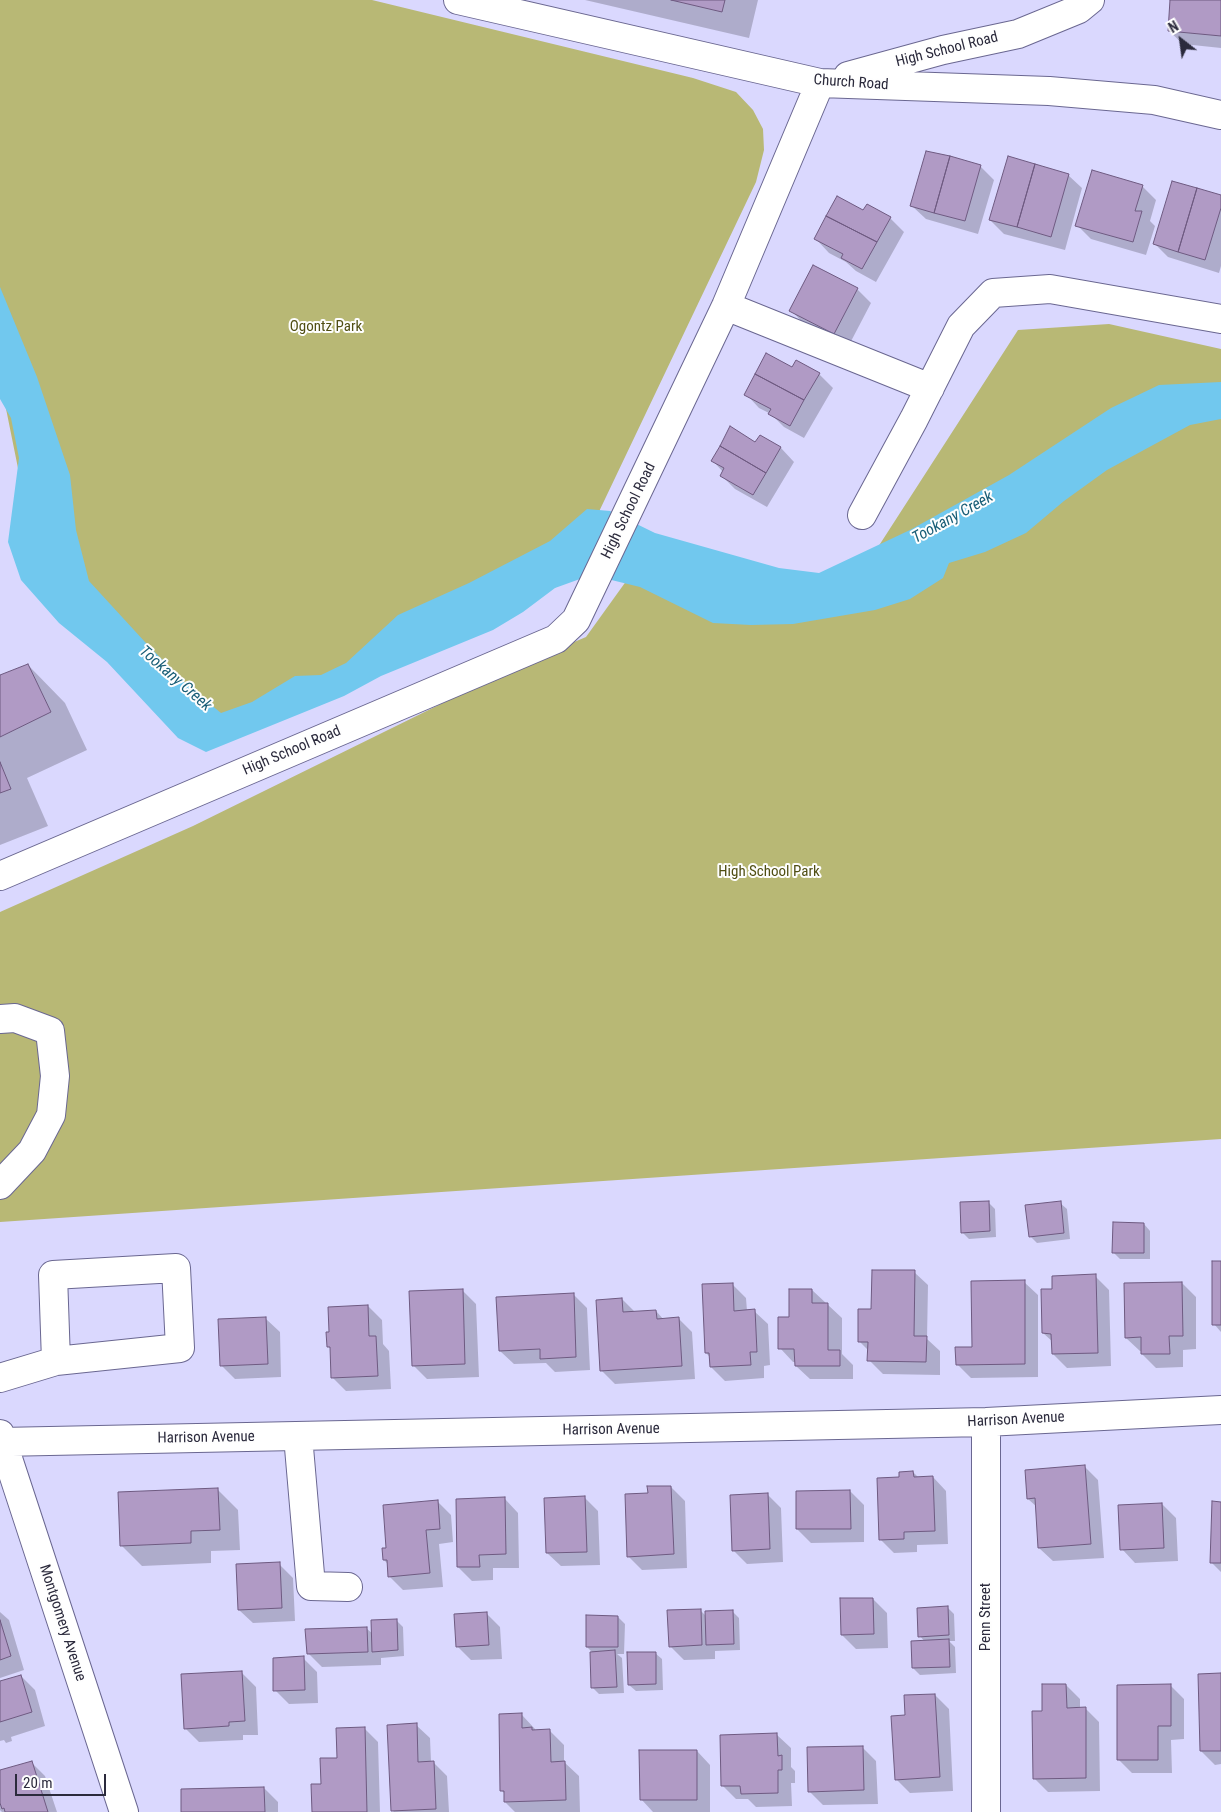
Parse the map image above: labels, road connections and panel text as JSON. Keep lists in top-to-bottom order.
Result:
{
  "streets": {
    "street": [
      "High School Road",
      "Church Road",
      "Harrison Avenue",
      "Penn Street",
      "Montgomery Avenue"
    ]
  },
  "crossings": [
    ["High School Road", "Church Road"],
    ["Harrison Avenue", "Penn Street"],
    ["Harrison Avenue", "Montgomery Avenue"]
  ],
  "water": ["Tookany Creek"],
  "parks": ["Ogontz Park", "High School Park"],
  "scale_bar": "20 m",
  "north": "top left"
}
